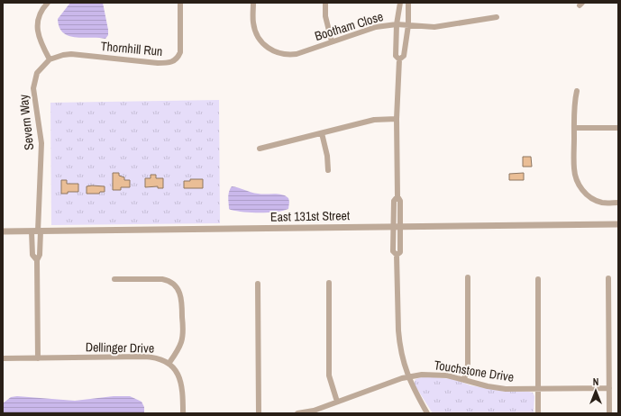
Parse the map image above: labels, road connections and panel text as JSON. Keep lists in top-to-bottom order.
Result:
{
  "streets": {
    "street": [
      "Bootham Close",
      "Thornhill Run",
      "Severn Way",
      "East 131st Street",
      "Dellinger Drive",
      "Touchstone Drive"
    ]
  },
  "crossings": [
    ["Thornhill Run", "Severn Way"],
    ["Severn Way", "East 131st Street"]
  ],
  "north": "top"
}
